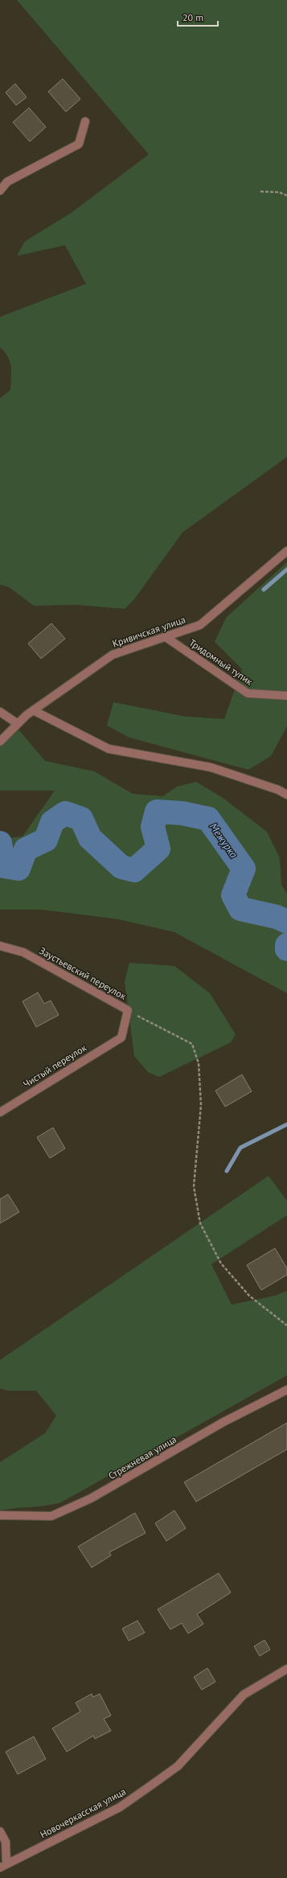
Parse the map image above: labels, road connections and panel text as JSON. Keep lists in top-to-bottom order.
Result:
{
  "streets": {
    "street": [
      "Кривичская улица",
      "Тридомный тупик",
      "Заустьевский переулок",
      "Чистый переулок",
      "Стрежневая улица",
      "Новочеркасская улица"
    ]
  },
  "crossings": [
    ["Кривичская улица", "Тридомный тупик"],
    ["Заустьевский переулок", "Чистый переулок"]
  ],
  "water": ["Межурка"],
  "scale_bar": "20 m"
}
